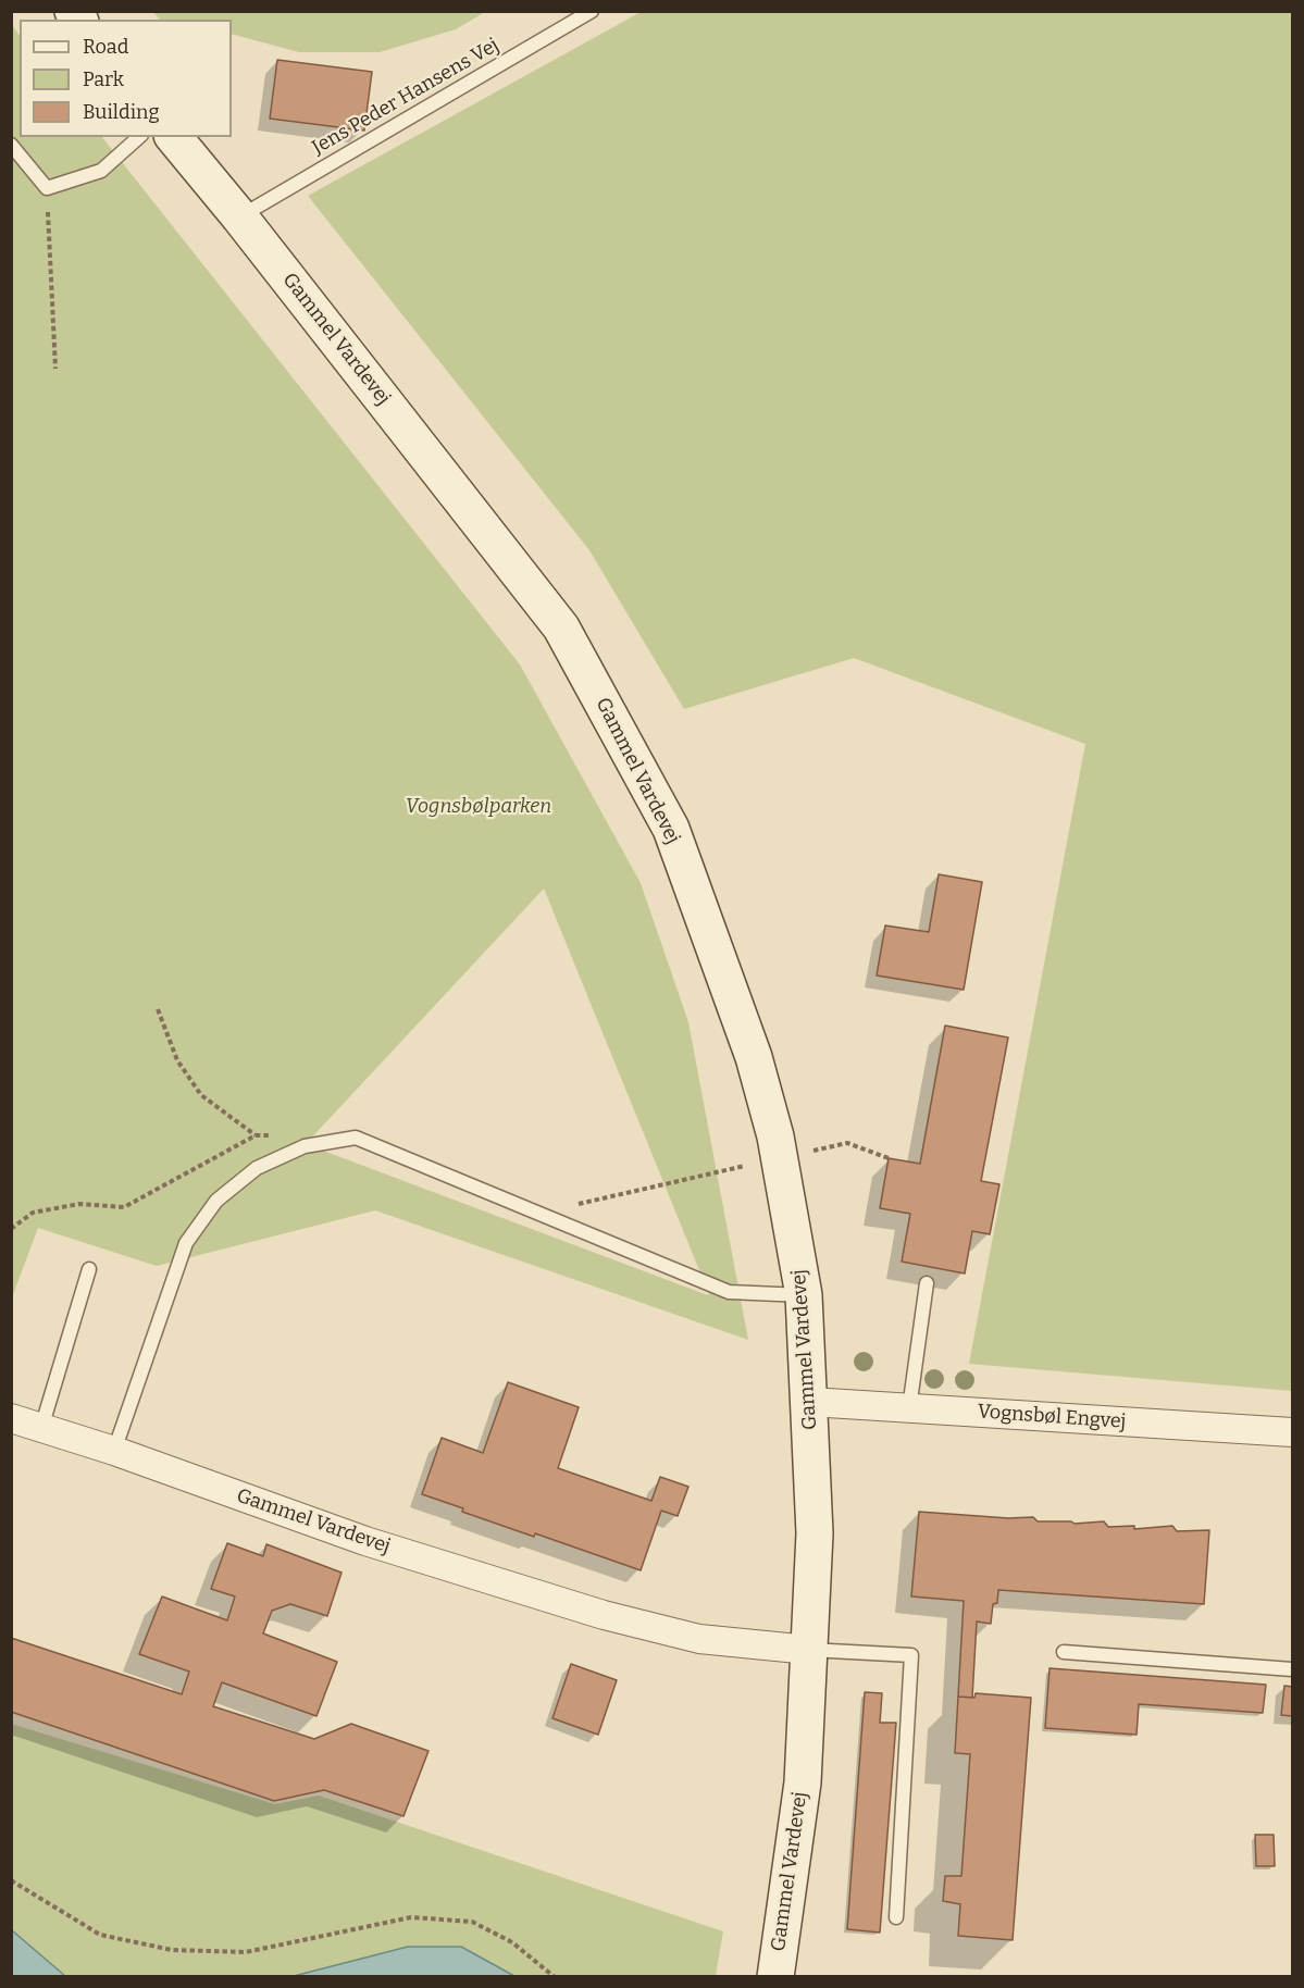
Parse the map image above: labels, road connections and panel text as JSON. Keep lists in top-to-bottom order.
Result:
{
  "streets": {
    "street": ["Gammel Vardevej", "Vognsbøl Engvej"],
    "lane": ["Jens Peder Hansens Vej"]
  },
  "crossings": [
    ["Jens Peder Hansens Vej", "Gammel Vardevej"],
    ["Gammel Vardevej", "Vognsbøl Engvej"]
  ],
  "parks": ["Vognsbølparken"],
  "legend": ["Road", "Park", "Building"]
}
